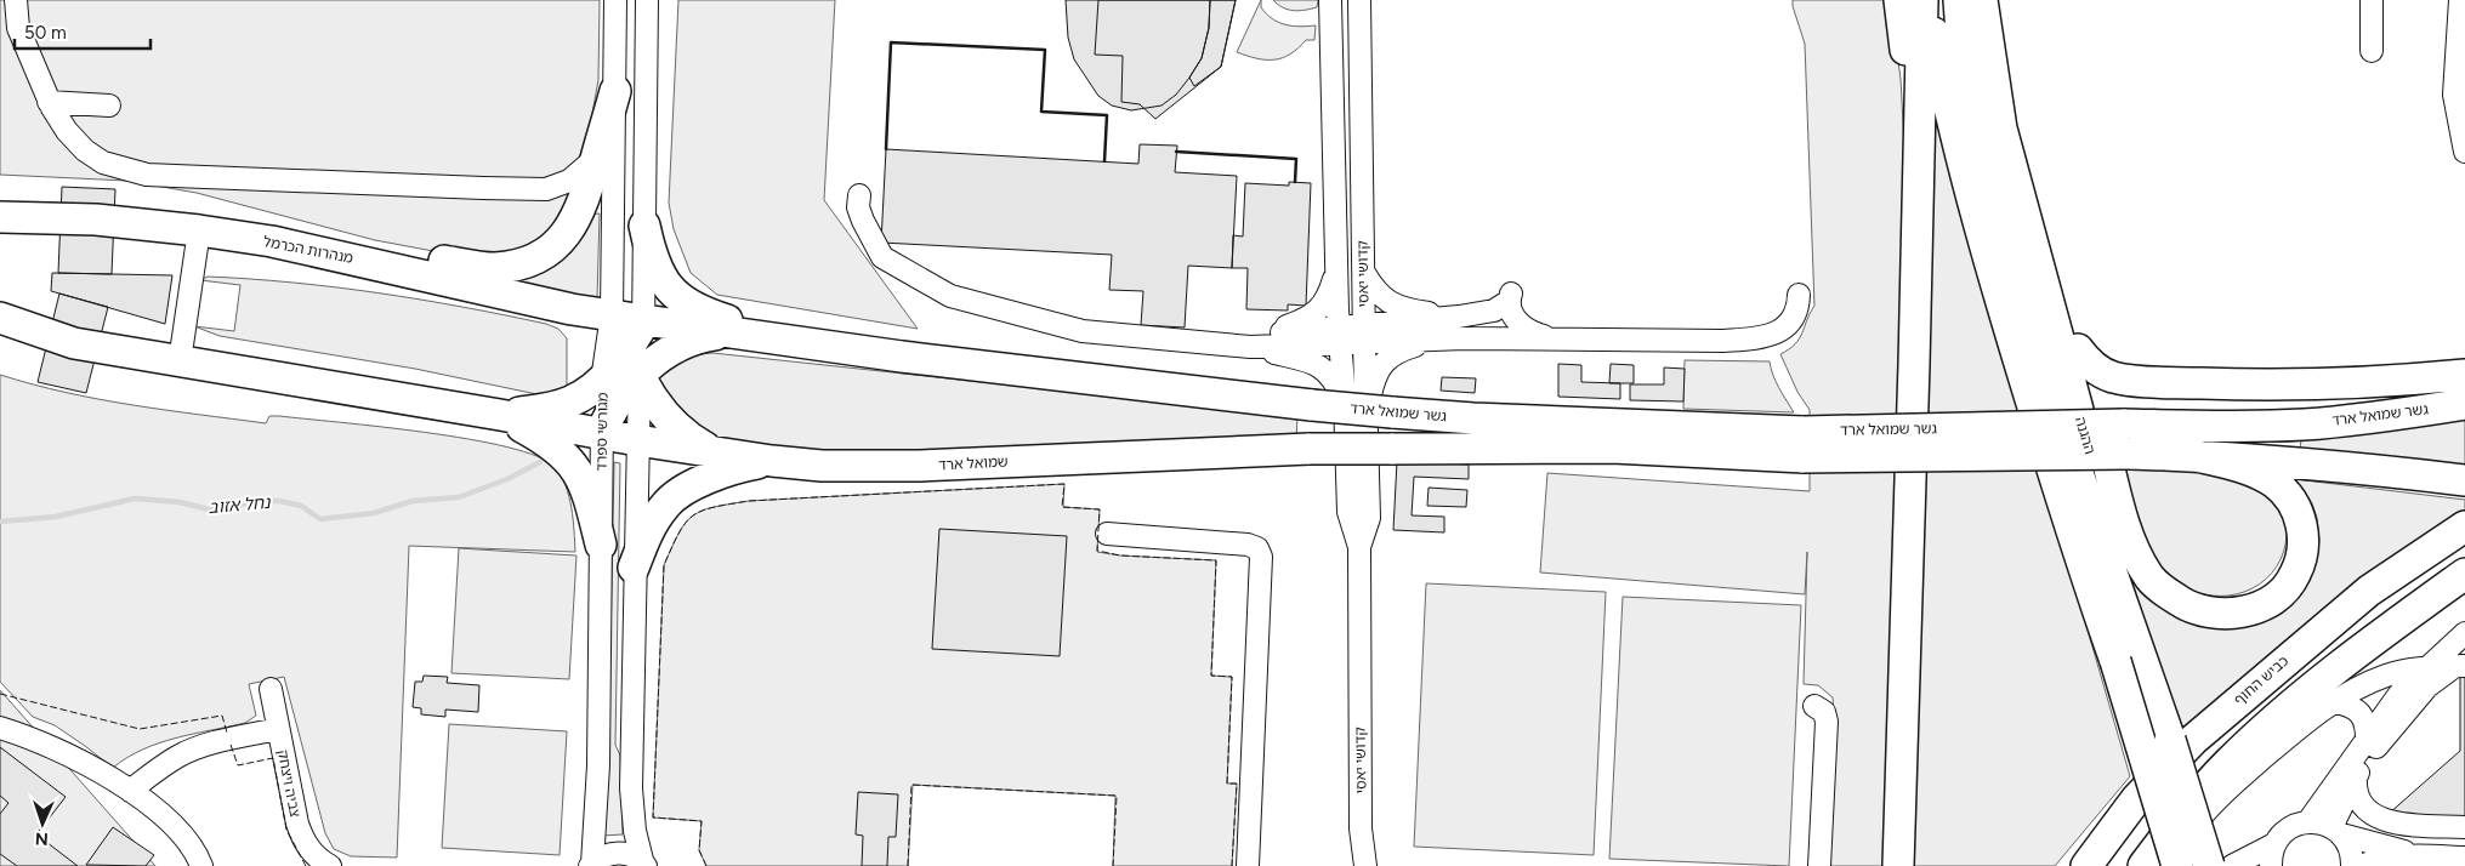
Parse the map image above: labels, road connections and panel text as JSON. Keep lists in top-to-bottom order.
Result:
{
  "streets": {
    "highway": [
      "מנהרות הכרמל",
      "גשר שמואל ארד",
      "ההגנה",
      "שמואל ארד",
      "כביש החוף"
    ],
    "street": ["קדושי יאסי", "מגורשי ספרד", "צביה ויצחק"]
  },
  "crossings": [
    ["מנהרות הכרמל", "מגורשי ספרד"],
    ["קדושי יאסי", "גשר שמואל ארד"],
    ["גשר שמואל ארד", "שמואל ארד"],
    ["מגורשי ספרד", "שמואל ארד"]
  ],
  "water": ["נחל אזוב"],
  "scale_bar": "50 m",
  "north": "bottom"
}
